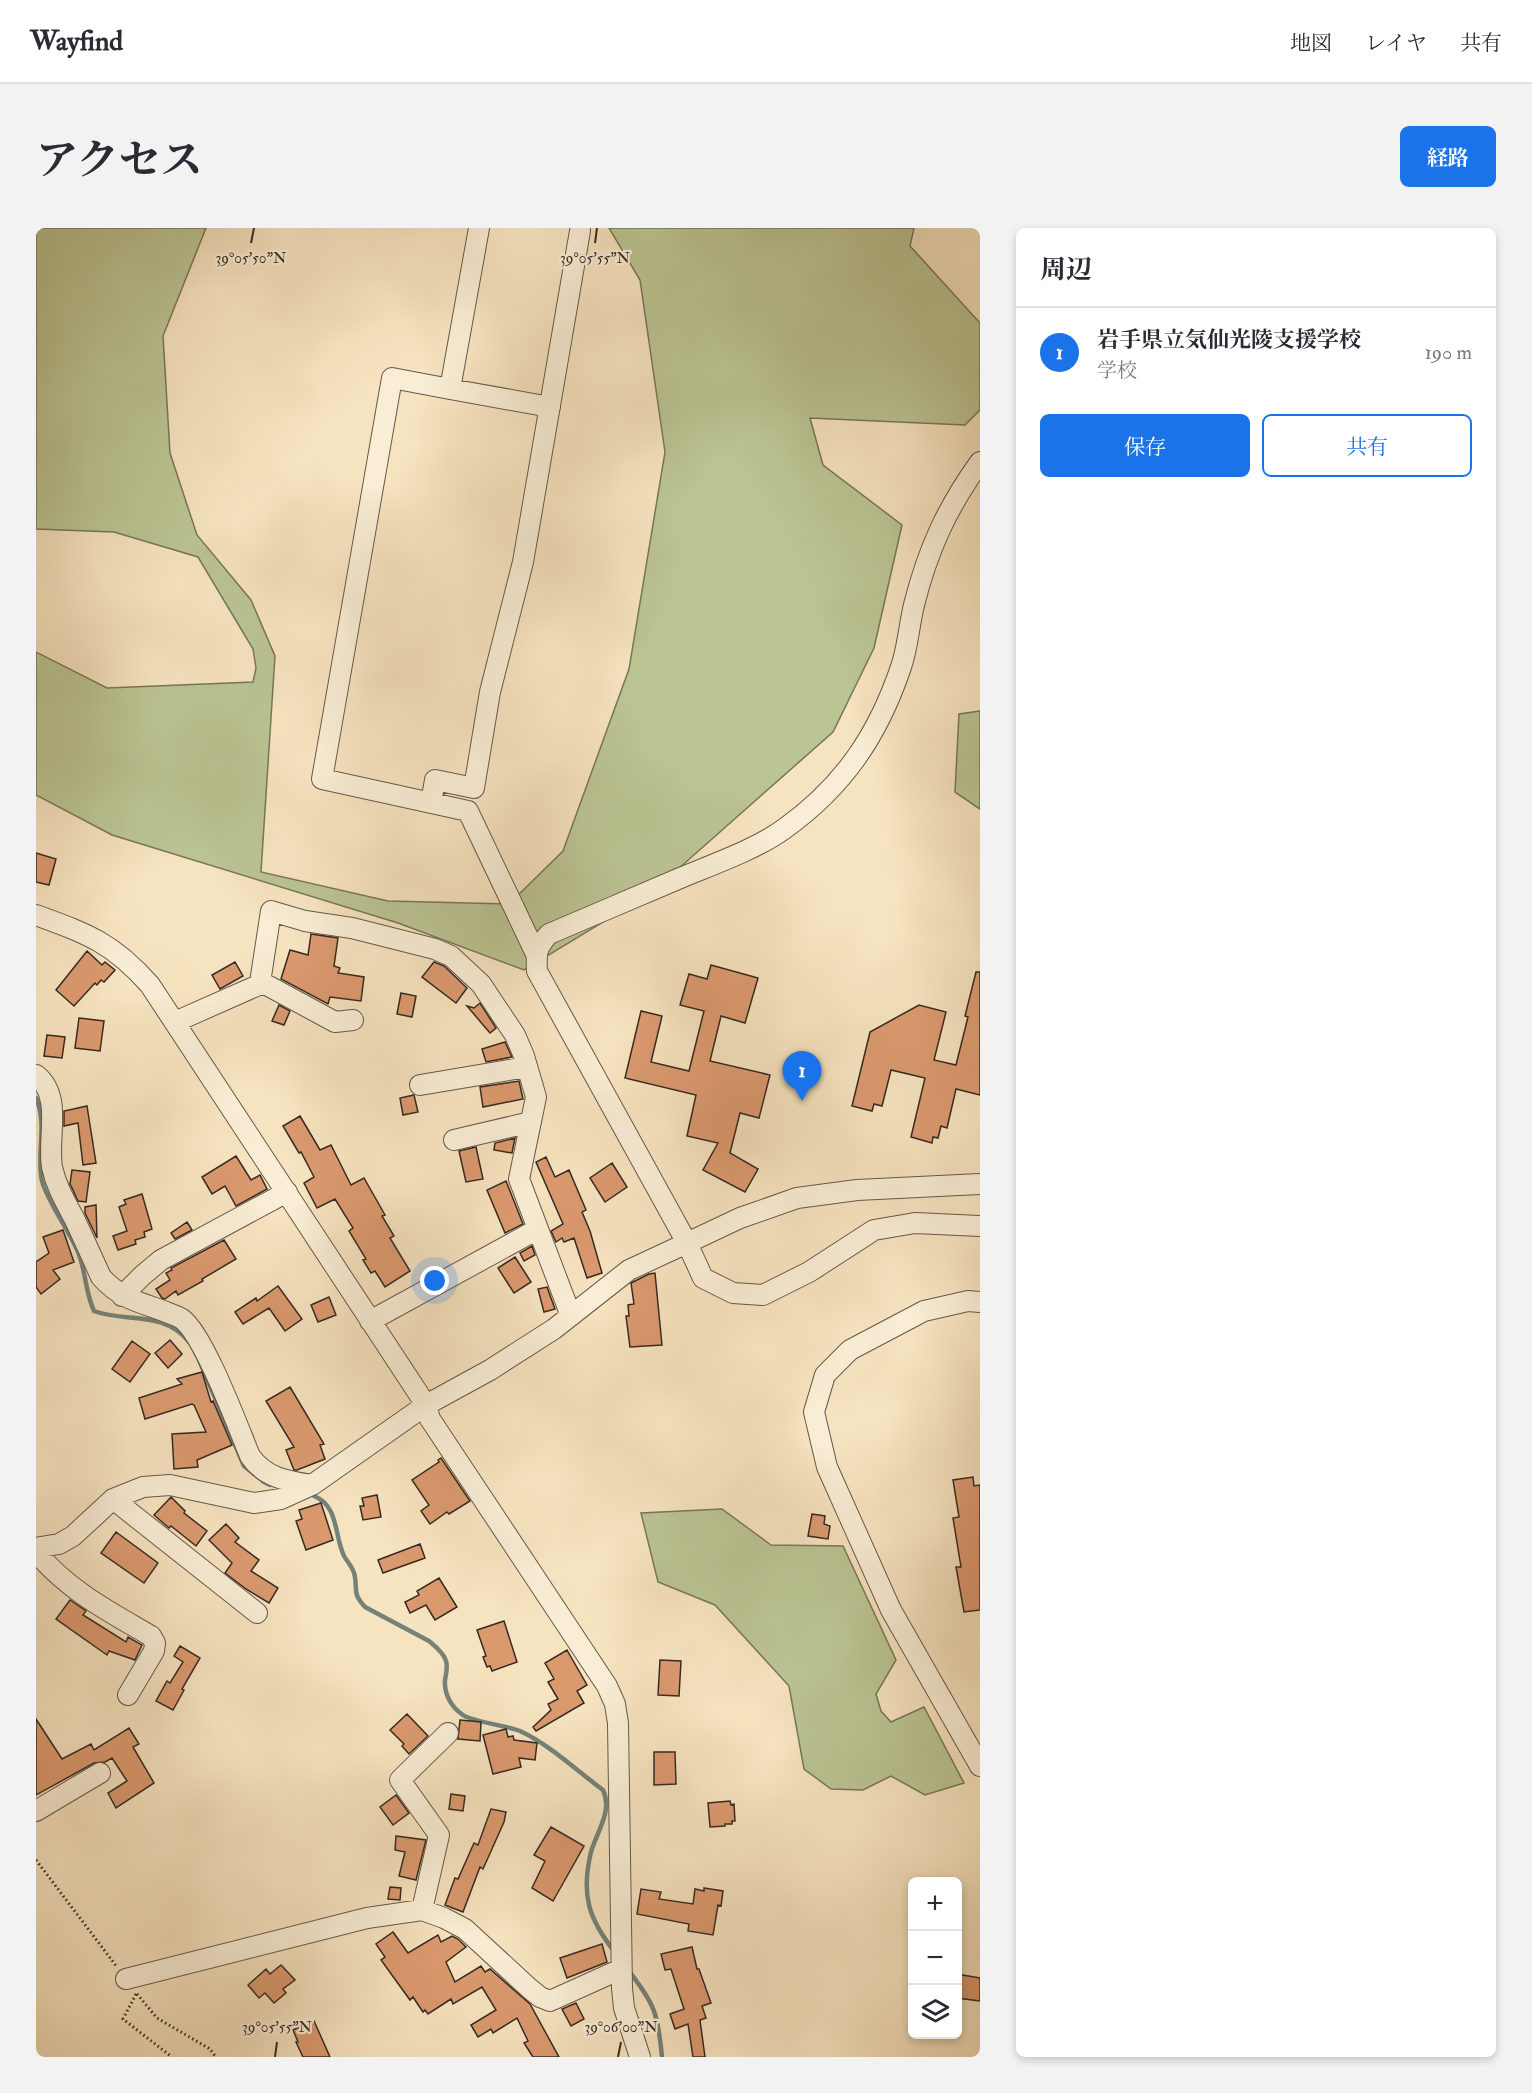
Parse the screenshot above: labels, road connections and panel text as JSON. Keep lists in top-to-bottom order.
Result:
{
  "page": {
    "header": "Wayfind",
    "nav": ["地図", "レイヤ", "共有"],
    "title": "アクセス",
    "buttons": [
      "経路",
      ["保存", "共有"]
    ],
    "heading": "周辺",
    "list": [
      {
        "mark": "1",
        "name": "岩手県立気仙光陵支援学校",
        "note": "学校",
        "value": "190 m"
      }
    ],
    "pins": "1",
    "map_buttons": ["+", "−"]
  },
  "coordinates": ["39°05'50\"N", "39°05'55\"N", "39°06'00\"N"]
}
